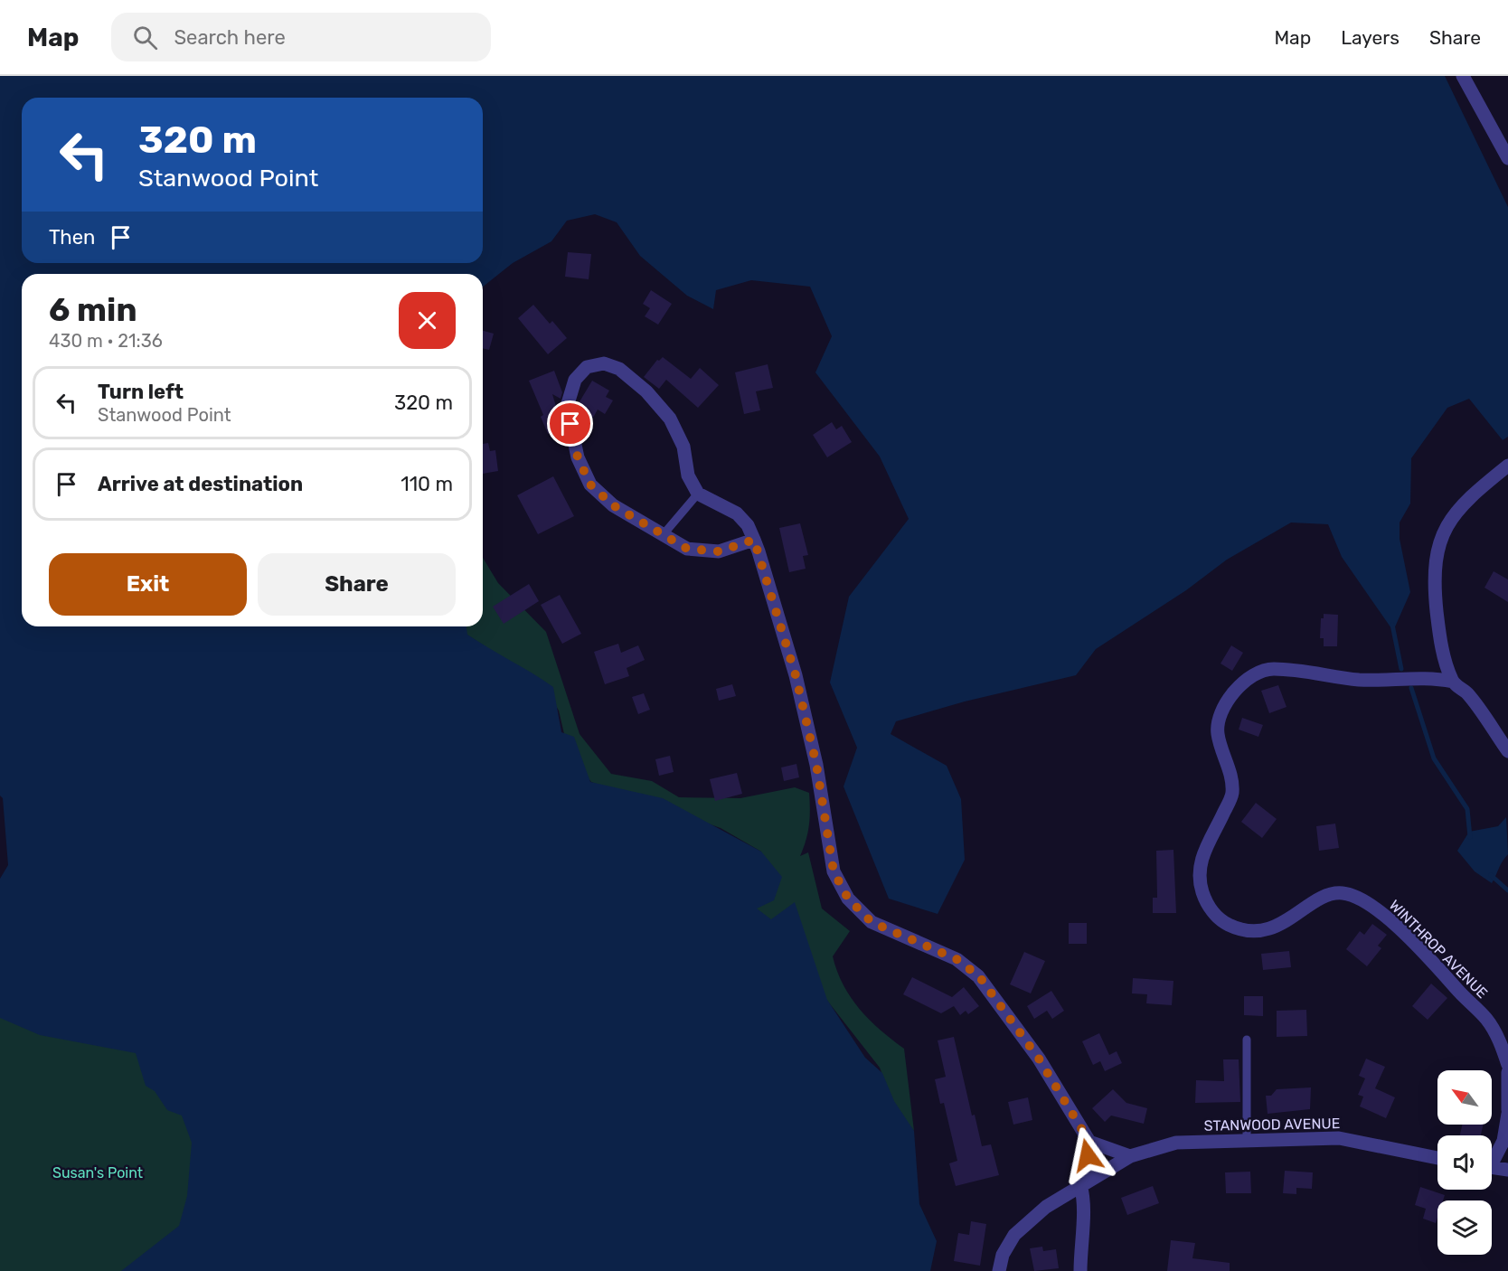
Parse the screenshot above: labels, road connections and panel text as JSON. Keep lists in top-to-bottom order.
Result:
{
  "streets": {
    "street": ["WINTHROP AVENUE", "STANWOOD AVENUE"]
  },
  "parks": ["Susan's Point"],
  "north": "top left",
  "page": {
    "header": "Map",
    "search": "Search here",
    "nav": ["Map", "Layers", "Share"],
    "turn": ["320 m", "Stanwood Point"],
    "then": "Then",
    "heading": ["6 min", "430 m · 21:36"],
    "list": [
      {
        "name": "Turn left",
        "note": "Stanwood Point",
        "value": "320 m"
      },
      {
        "name": "Arrive at destination",
        "value": "110 m"
      }
    ],
    "buttons": ["Exit", "Share"]
  }
}
